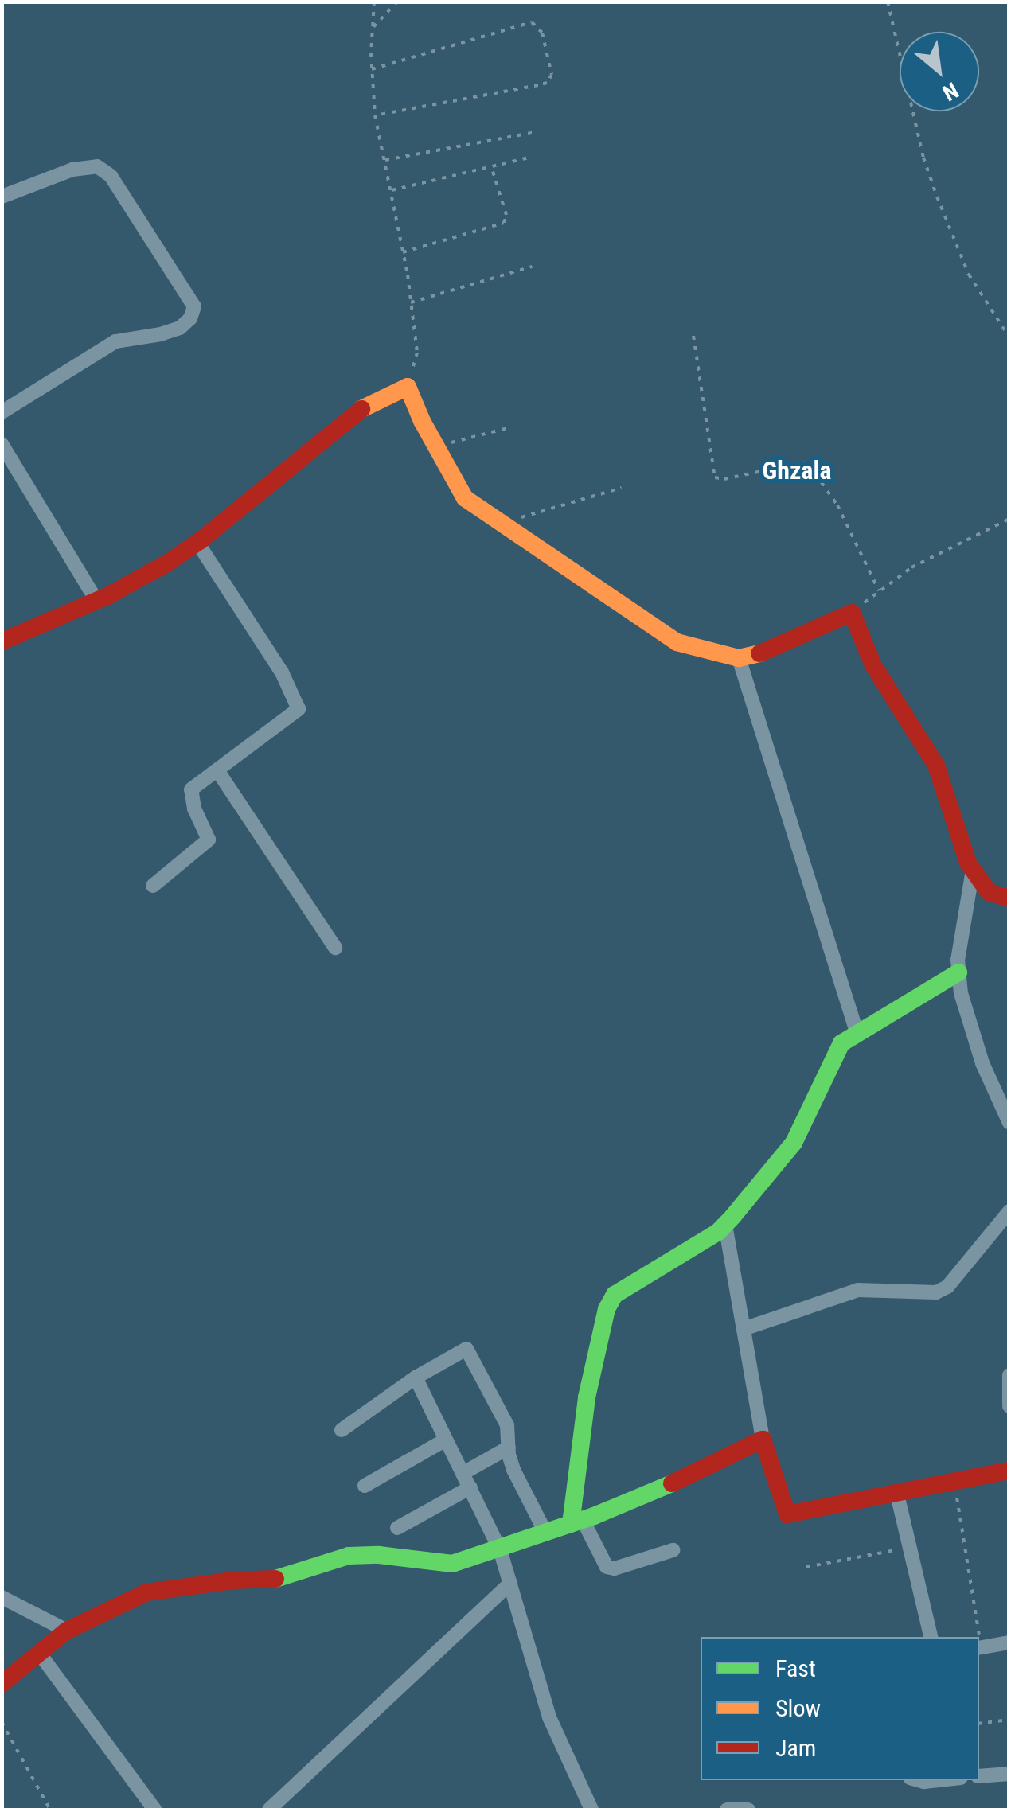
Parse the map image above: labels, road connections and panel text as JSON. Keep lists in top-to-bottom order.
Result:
{
  "districts": ["Ghzala"],
  "legend": ["Fast", "Slow", "Jam"],
  "north": "bottom right"
}
